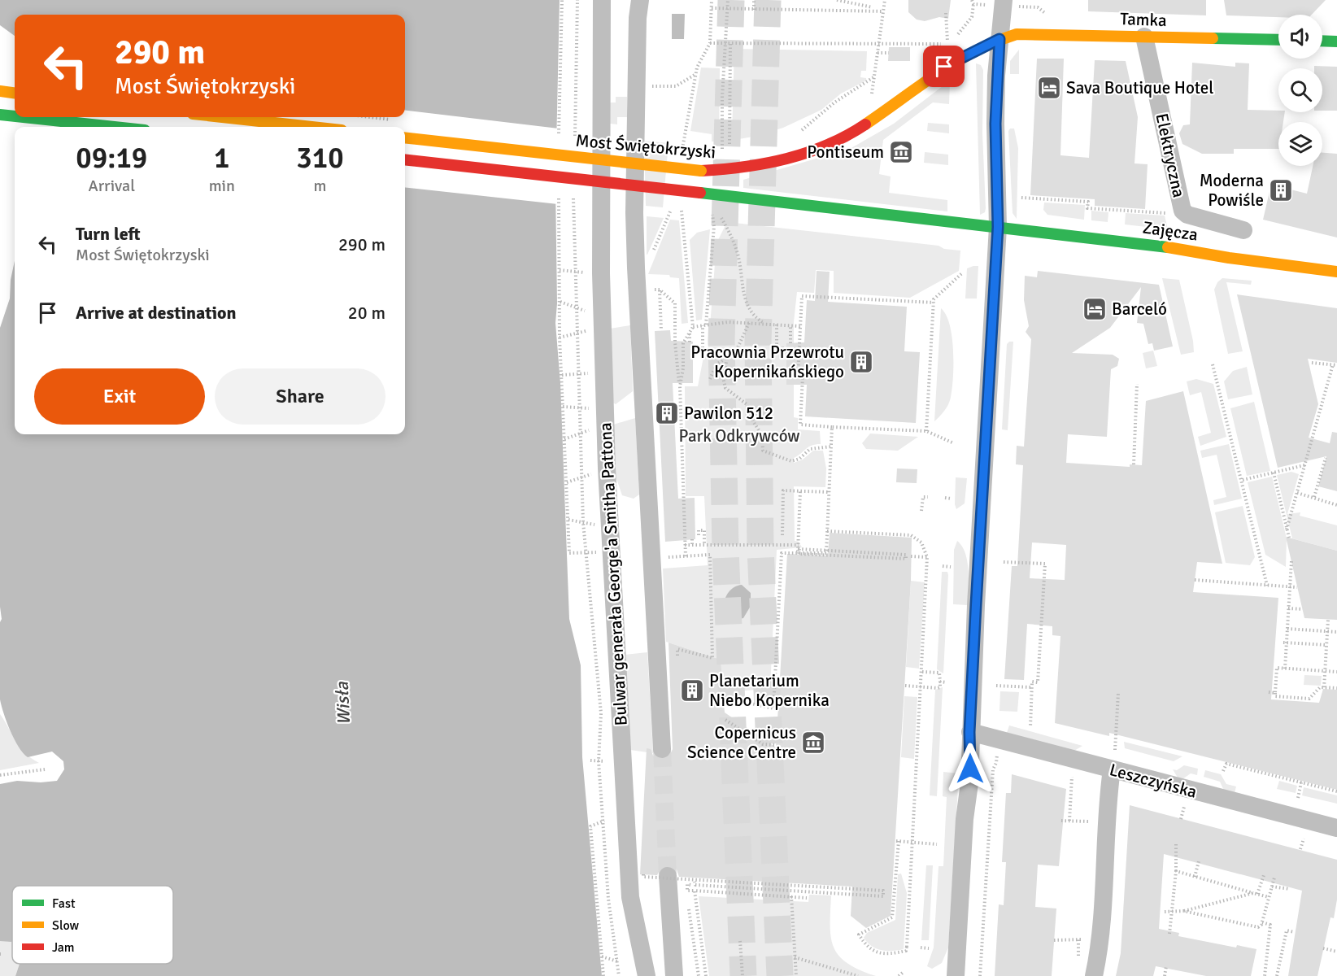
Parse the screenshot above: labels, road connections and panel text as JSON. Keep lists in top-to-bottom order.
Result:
{
  "streets": {
    "street": [
      "Tamka",
      "Most Świętokrzyski",
      "Elektryczna",
      "Zajęcza",
      "Bulwar generała George'a Smitha Pattona",
      "Leszczyńska"
    ]
  },
  "crossings": [
    ["Tamka", "Most Świętokrzyski"],
    ["Tamka", "Elektryczna"]
  ],
  "water": ["Wisła"],
  "parks": ["Park Odkrywców"],
  "places": {
    "hotel": ["Sava Boutique Hotel", "Barceló"],
    "museum": ["Pontiseum", "Copernicus Science Centre"],
    "building": [
      "Moderna Powiśle",
      "Pracownia Przewrotu Kopernikańskiego",
      "Pawilon 512",
      "Planetarium Niebo Kopernika"
    ]
  },
  "legend": ["Fast", "Slow", "Jam"],
  "page": {
    "turn": ["290 m", "Most Świętokrzyski"],
    "eta": [
      "09:19",
      "Arrival",
      "1",
      "min",
      "310",
      "m"
    ],
    "list": [
      {
        "name": "Turn left",
        "note": "Most Świętokrzyski",
        "value": "290 m"
      },
      {
        "name": "Arrive at destination",
        "value": "20 m"
      }
    ],
    "buttons": ["Exit", "Share"]
  }
}
